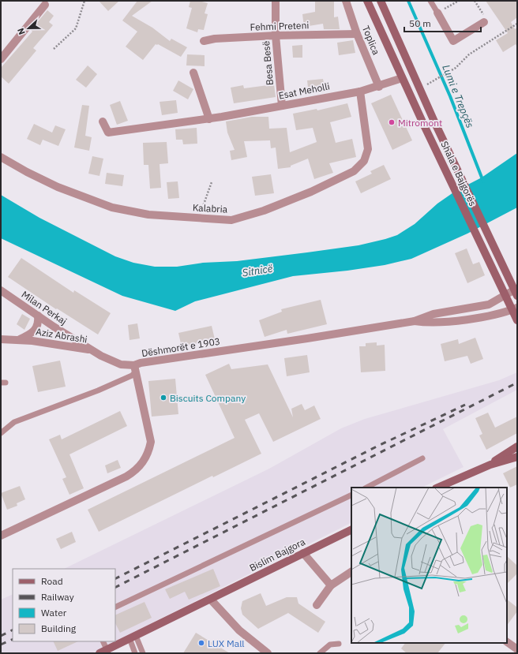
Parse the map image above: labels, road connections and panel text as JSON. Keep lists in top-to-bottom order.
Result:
{
  "streets": {
    "main road": ["Shala e Bajgorës", "Bislim Bajgora"],
    "street": [
      "Fehmi Preteni",
      "Toplica",
      "Besa Besë",
      "Esat Meholli",
      "Kalabria",
      "Milan Perkaj",
      "Aziz Abrashi",
      "Dëshmorët e 1903"
    ]
  },
  "crossings": [
    ["Fehmi Preteni", "Toplica"],
    ["Fehmi Preteni", "Besa Besë"],
    ["Toplica", "Esat Meholli"],
    ["Besa Besë", "Esat Meholli"],
    ["Esat Meholli", "Shala e Bajgorës"],
    ["Esat Meholli", "Kalabria"],
    ["Shala e Bajgorës", "Dëshmorët e 1903"],
    ["Milan Perkaj", "Aziz Abrashi"],
    ["Aziz Abrashi", "Dëshmorët e 1903"]
  ],
  "water": ["Lumi e Trepçës", "Sitnicë"],
  "places": ["Mitromont", "Biscuits Company", "LUX Mall"],
  "legend": [
    "Road",
    "Railway",
    "Water",
    "Building"
  ],
  "scale_bar": "50 m",
  "north": "left"
}
